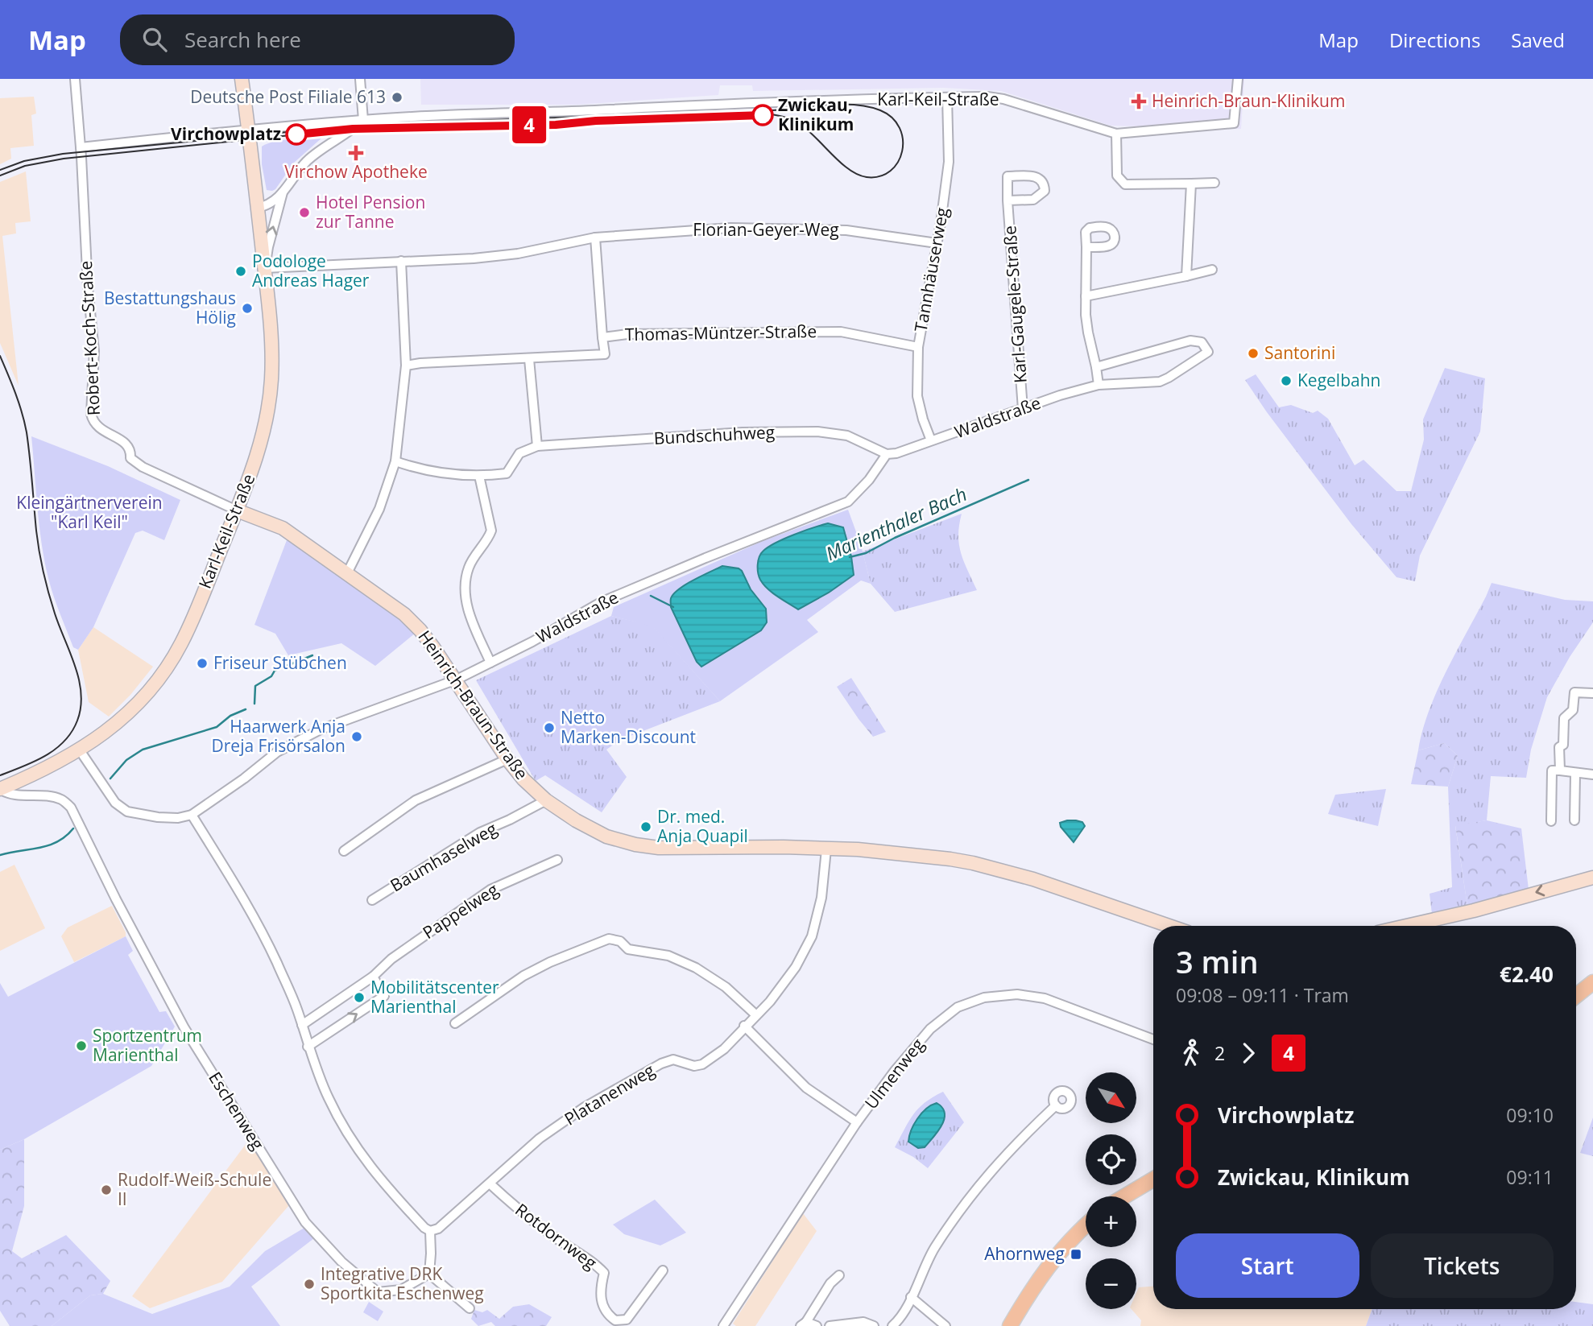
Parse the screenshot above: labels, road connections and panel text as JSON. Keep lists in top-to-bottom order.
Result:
{
  "streets": {
    "street": [
      "Karl-Keil-Straße",
      "Florian-Geyer-Weg",
      "Tannhäuserweg",
      "Karl-Gaugele-Straße",
      "Thomas-Müntzer-Straße",
      "Robert-Koch-Straße",
      "Waldstraße",
      "Bundschuhweg",
      "Heinrich-Braun-Straße",
      "Baumhaselweg",
      "Pappelweg",
      "Ulmenweg",
      "Platanenweg",
      "Eschenweg",
      "Rotdornweg"
    ]
  },
  "crossings": [
    ["Karl-Keil-Straße", "Florian-Geyer-Weg"],
    ["Karl-Keil-Straße", "Tannhäuserweg"],
    ["Karl-Keil-Straße", "Robert-Koch-Straße"],
    ["Karl-Keil-Straße", "Heinrich-Braun-Straße"],
    ["Karl-Keil-Straße", "Eschenweg"],
    ["Florian-Geyer-Weg", "Tannhäuserweg"],
    ["Tannhäuserweg", "Thomas-Müntzer-Straße"],
    ["Tannhäuserweg", "Waldstraße"],
    ["Karl-Gaugele-Straße", "Waldstraße"],
    ["Robert-Koch-Straße", "Heinrich-Braun-Straße"],
    ["Waldstraße", "Bundschuhweg"],
    ["Waldstraße", "Heinrich-Braun-Straße"],
    ["Heinrich-Braun-Straße", "Baumhaselweg"],
    ["Heinrich-Braun-Straße", "Platanenweg"],
    ["Platanenweg", "Rotdornweg"]
  ],
  "water": ["Marienthaler Bach"],
  "parks": ["Kleingärtnerverein \"Karl Keil\""],
  "places": {
    "other": [
      "Deutsche Post Filiale 613",
      "Zwickau, Klinikum",
      "Virchowplatz",
      "Hotel Pension zur Tanne",
      "Podologe Andreas Hager",
      "Bestattungshaus Hölig",
      "Santorini",
      "Kegelbahn",
      "Friseur Stübchen",
      "Netto Marken-Discount",
      "Haarwerk Anja Dreja Frisörsalon",
      "Dr. med. Anja Quapil",
      "Mobilitätscenter Marienthal",
      "Sportzentrum Marienthal",
      "Rudolf-Weiß-Schule II",
      "Integrative DRK Sportkita Eschenweg"
    ],
    "health": ["Heinrich-Braun-Klinikum", "Virchow Apotheke"],
    "transit": ["Ahornweg"]
  },
  "lines": ["tram line 4"],
  "north": "bottom right",
  "page": {
    "header": "Map",
    "search": "Search here",
    "nav": ["Map", "Directions", "Saved"],
    "on_map": "4",
    "heading": ["3 min", "09:08 – 09:11 · Tram", "€2.40"],
    "legs": ["2", "4"],
    "map_buttons": ["+", "−"],
    "list": [
      {
        "name": "Virchowplatz",
        "value": "09:10"
      },
      {
        "name": "Zwickau, Klinikum",
        "value": "09:11"
      }
    ],
    "buttons": ["Start", "Tickets"]
  }
}
